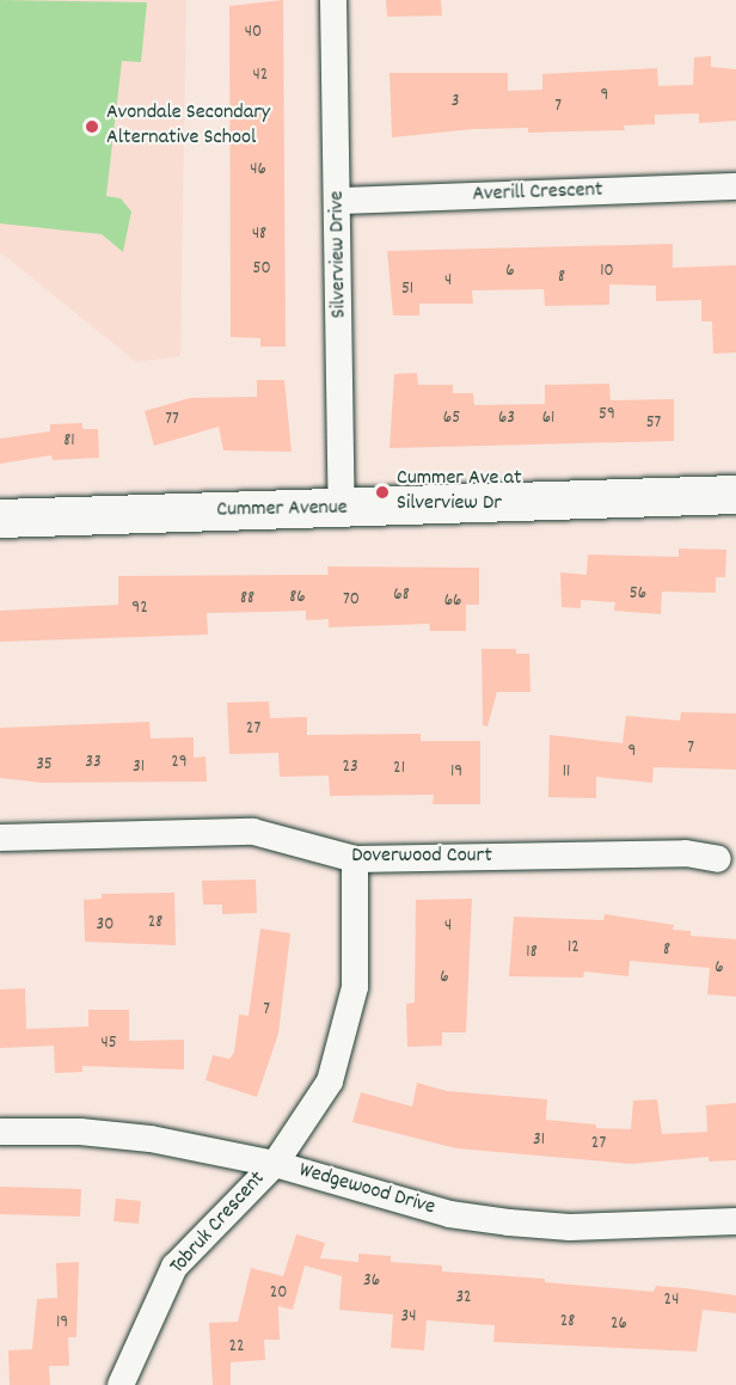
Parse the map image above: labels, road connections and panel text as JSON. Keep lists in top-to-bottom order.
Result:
{
  "streets": {
    "street": [
      "Averill Crescent",
      "Silverview Drive",
      "Cummer Avenue",
      "Doverwood Court",
      "Wedgewood Drive",
      "Tobruk Crescent"
    ]
  },
  "crossings": [
    ["Averill Crescent", "Silverview Drive"],
    ["Silverview Drive", "Cummer Avenue"],
    ["Doverwood Court", "Tobruk Crescent"],
    ["Wedgewood Drive", "Tobruk Crescent"]
  ],
  "places": ["Avondale Secondary Alternative School", "Cummer Ave at Silverview Dr"],
  "house_numbers": [
    "40",
    "42",
    "9",
    "3",
    "7",
    "46",
    "48",
    "50",
    "6",
    "10",
    "8",
    "4",
    "51",
    "59",
    "65",
    "63",
    "61",
    "77",
    "57",
    "81",
    "56",
    "68",
    "86",
    "88",
    "70",
    "66",
    "92",
    "27",
    "7",
    "9",
    "33",
    "29",
    "35",
    "31",
    "23",
    "21",
    "19",
    "11",
    "28",
    "30",
    "4",
    "12",
    "8",
    "18",
    "6",
    "6",
    "7",
    "45",
    "31",
    "27",
    "36",
    "20",
    "32",
    "24",
    "34",
    "28",
    "19",
    "26",
    "22"
  ]
}
